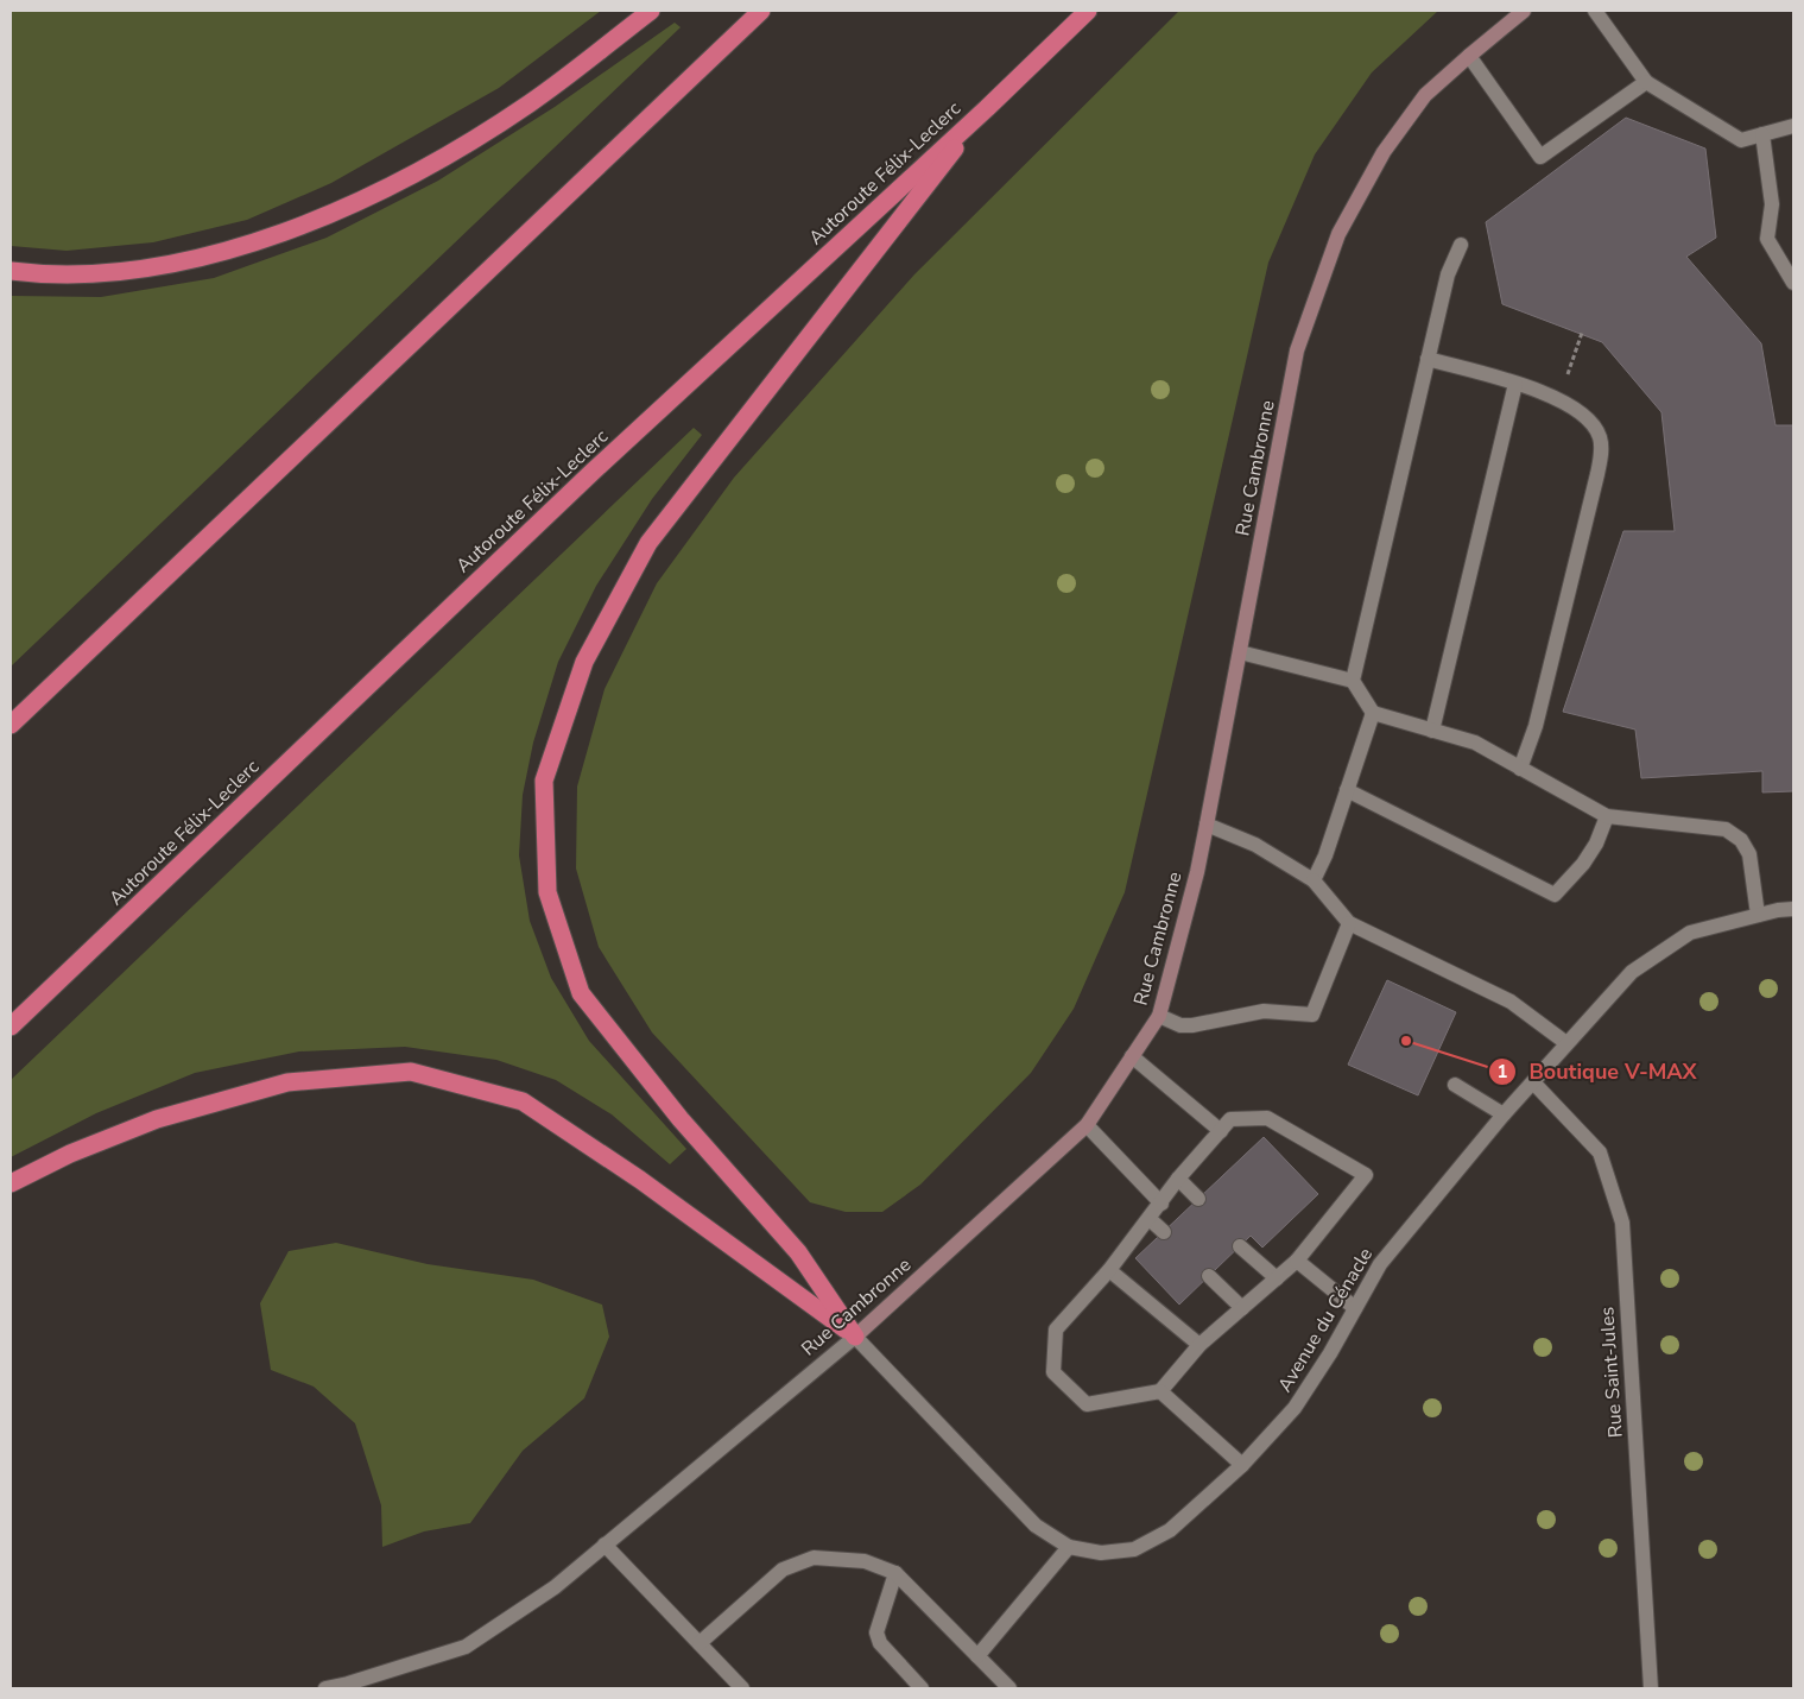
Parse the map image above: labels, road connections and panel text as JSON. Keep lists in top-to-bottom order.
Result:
{
  "streets": {
    "highway": ["Autoroute Félix-Leclerc"],
    "street": ["Rue Cambronne", "Avenue du Cénacle", "Rue Saint-Jules"]
  },
  "crossings": [
    ["Rue Cambronne", "Avenue du Cénacle"],
    ["Avenue du Cénacle", "Rue Saint-Jules"]
  ],
  "places": ["Boutique V-MAX"]
}
